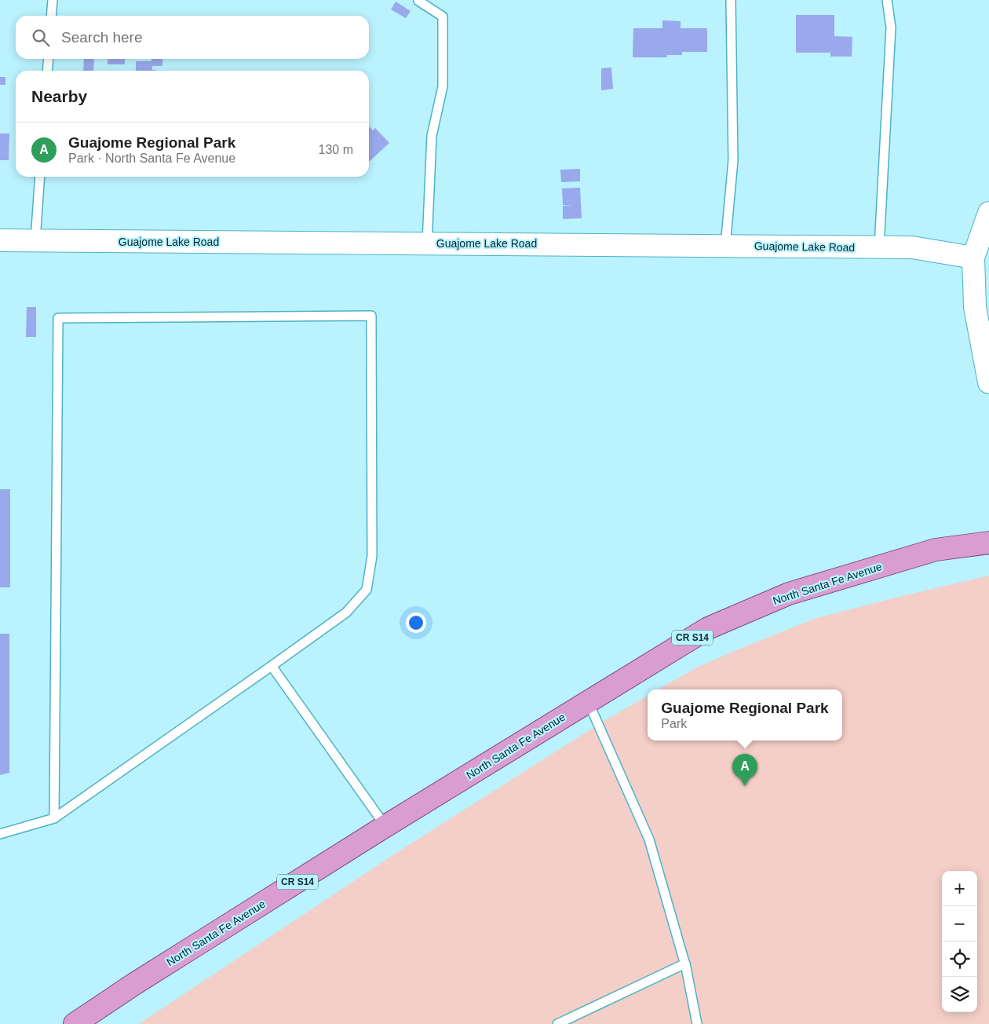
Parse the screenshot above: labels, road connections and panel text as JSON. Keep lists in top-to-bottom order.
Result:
{
  "streets": {
    "main road": ["North Santa Fe Avenue", "CR S14"],
    "street": ["Guajome Lake Road"]
  },
  "page": {
    "search": "Search here",
    "heading": "Nearby",
    "list": [
      {
        "mark": "A",
        "name": "Guajome Regional Park",
        "note": "Park · North Santa Fe Avenue",
        "value": "130 m"
      }
    ],
    "popup": ["Guajome Regional Park", "Park"],
    "pins": "A",
    "map_buttons": ["+", "−"]
  }
}
